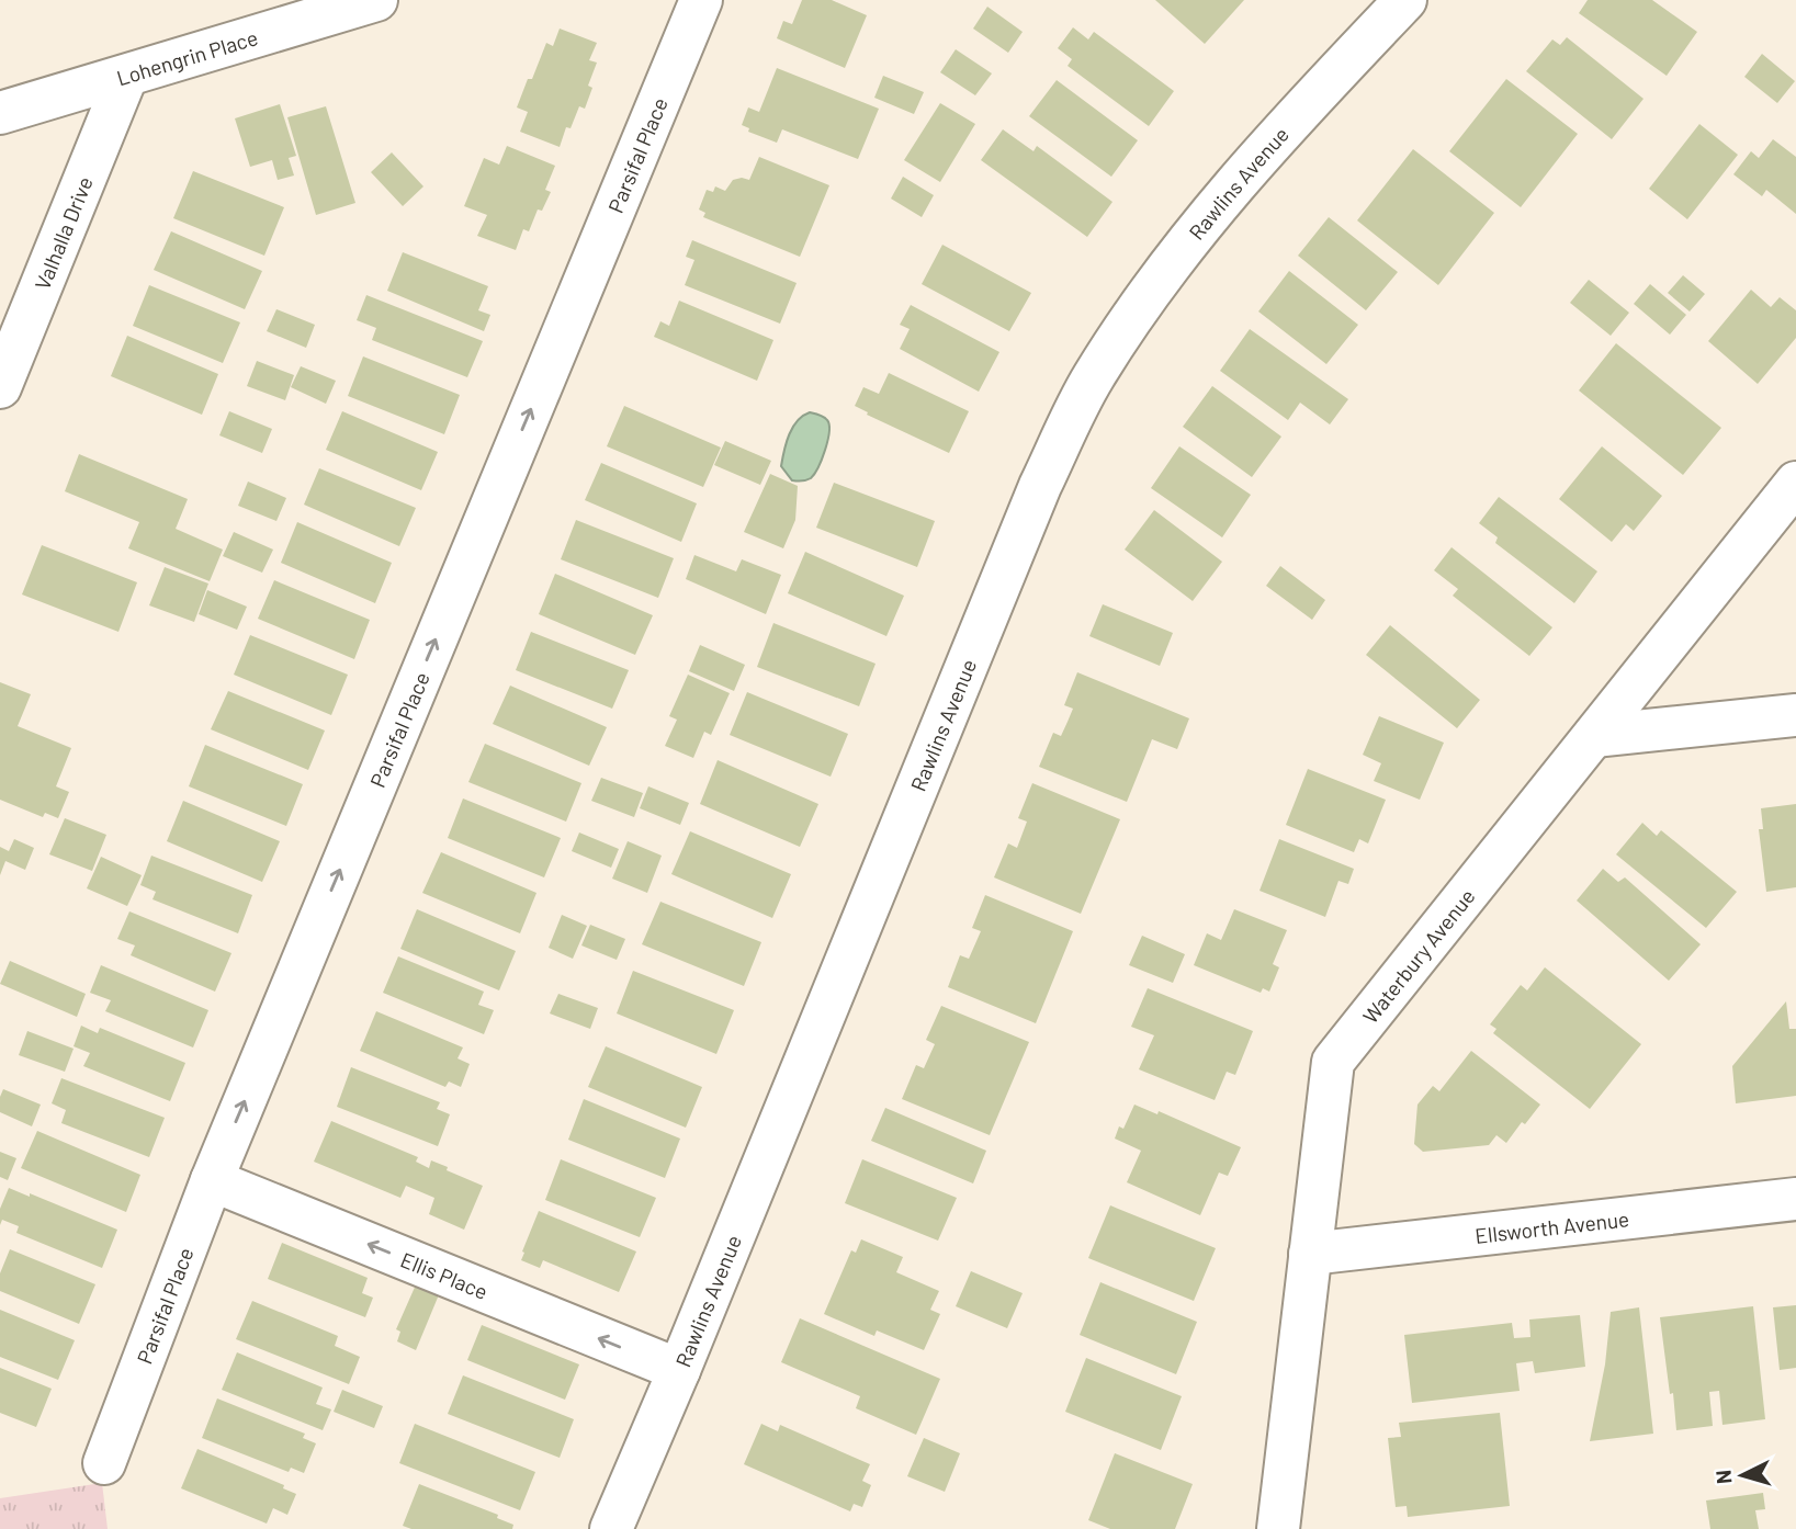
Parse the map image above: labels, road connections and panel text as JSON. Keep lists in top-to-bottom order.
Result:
{
  "streets": {
    "street": [
      "Lohengrin Place",
      "Parsifal Place",
      "Rawlins Avenue",
      "Valhalla Drive",
      "Waterbury Avenue",
      "Ellsworth Avenue",
      "Ellis Place"
    ]
  },
  "crossings": [
    ["Lohengrin Place", "Valhalla Drive"],
    ["Parsifal Place", "Ellis Place"],
    ["Rawlins Avenue", "Ellis Place"],
    ["Waterbury Avenue", "Ellsworth Avenue"]
  ],
  "one_way": ["Parsifal Place", "Ellis Place"],
  "north": "left"
}
